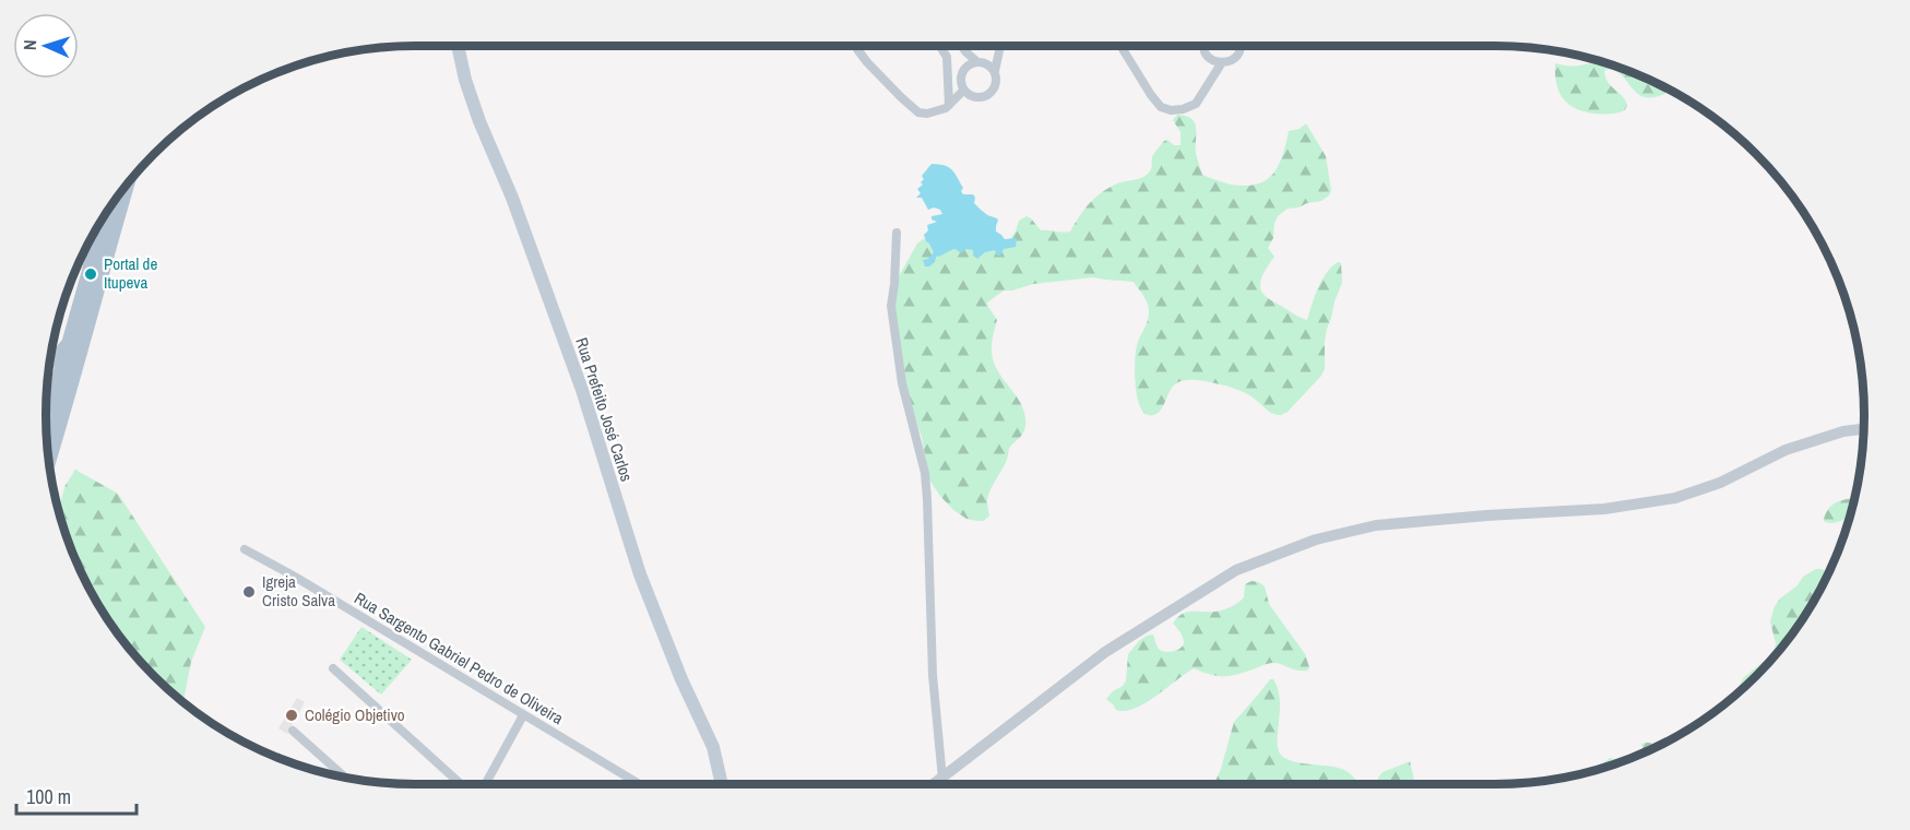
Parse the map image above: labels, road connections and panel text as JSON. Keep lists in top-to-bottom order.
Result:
{
  "streets": {
    "main road": ["Rua Prefeito José Carlos"],
    "street": ["Rua Sargento Gabriel Pedro de Oliveira"]
  },
  "places": ["Portal de Itupeva", "Igreja Cristo Salva", "Colégio Objetivo"],
  "scale_bar": "100 m",
  "north": "left"
}
